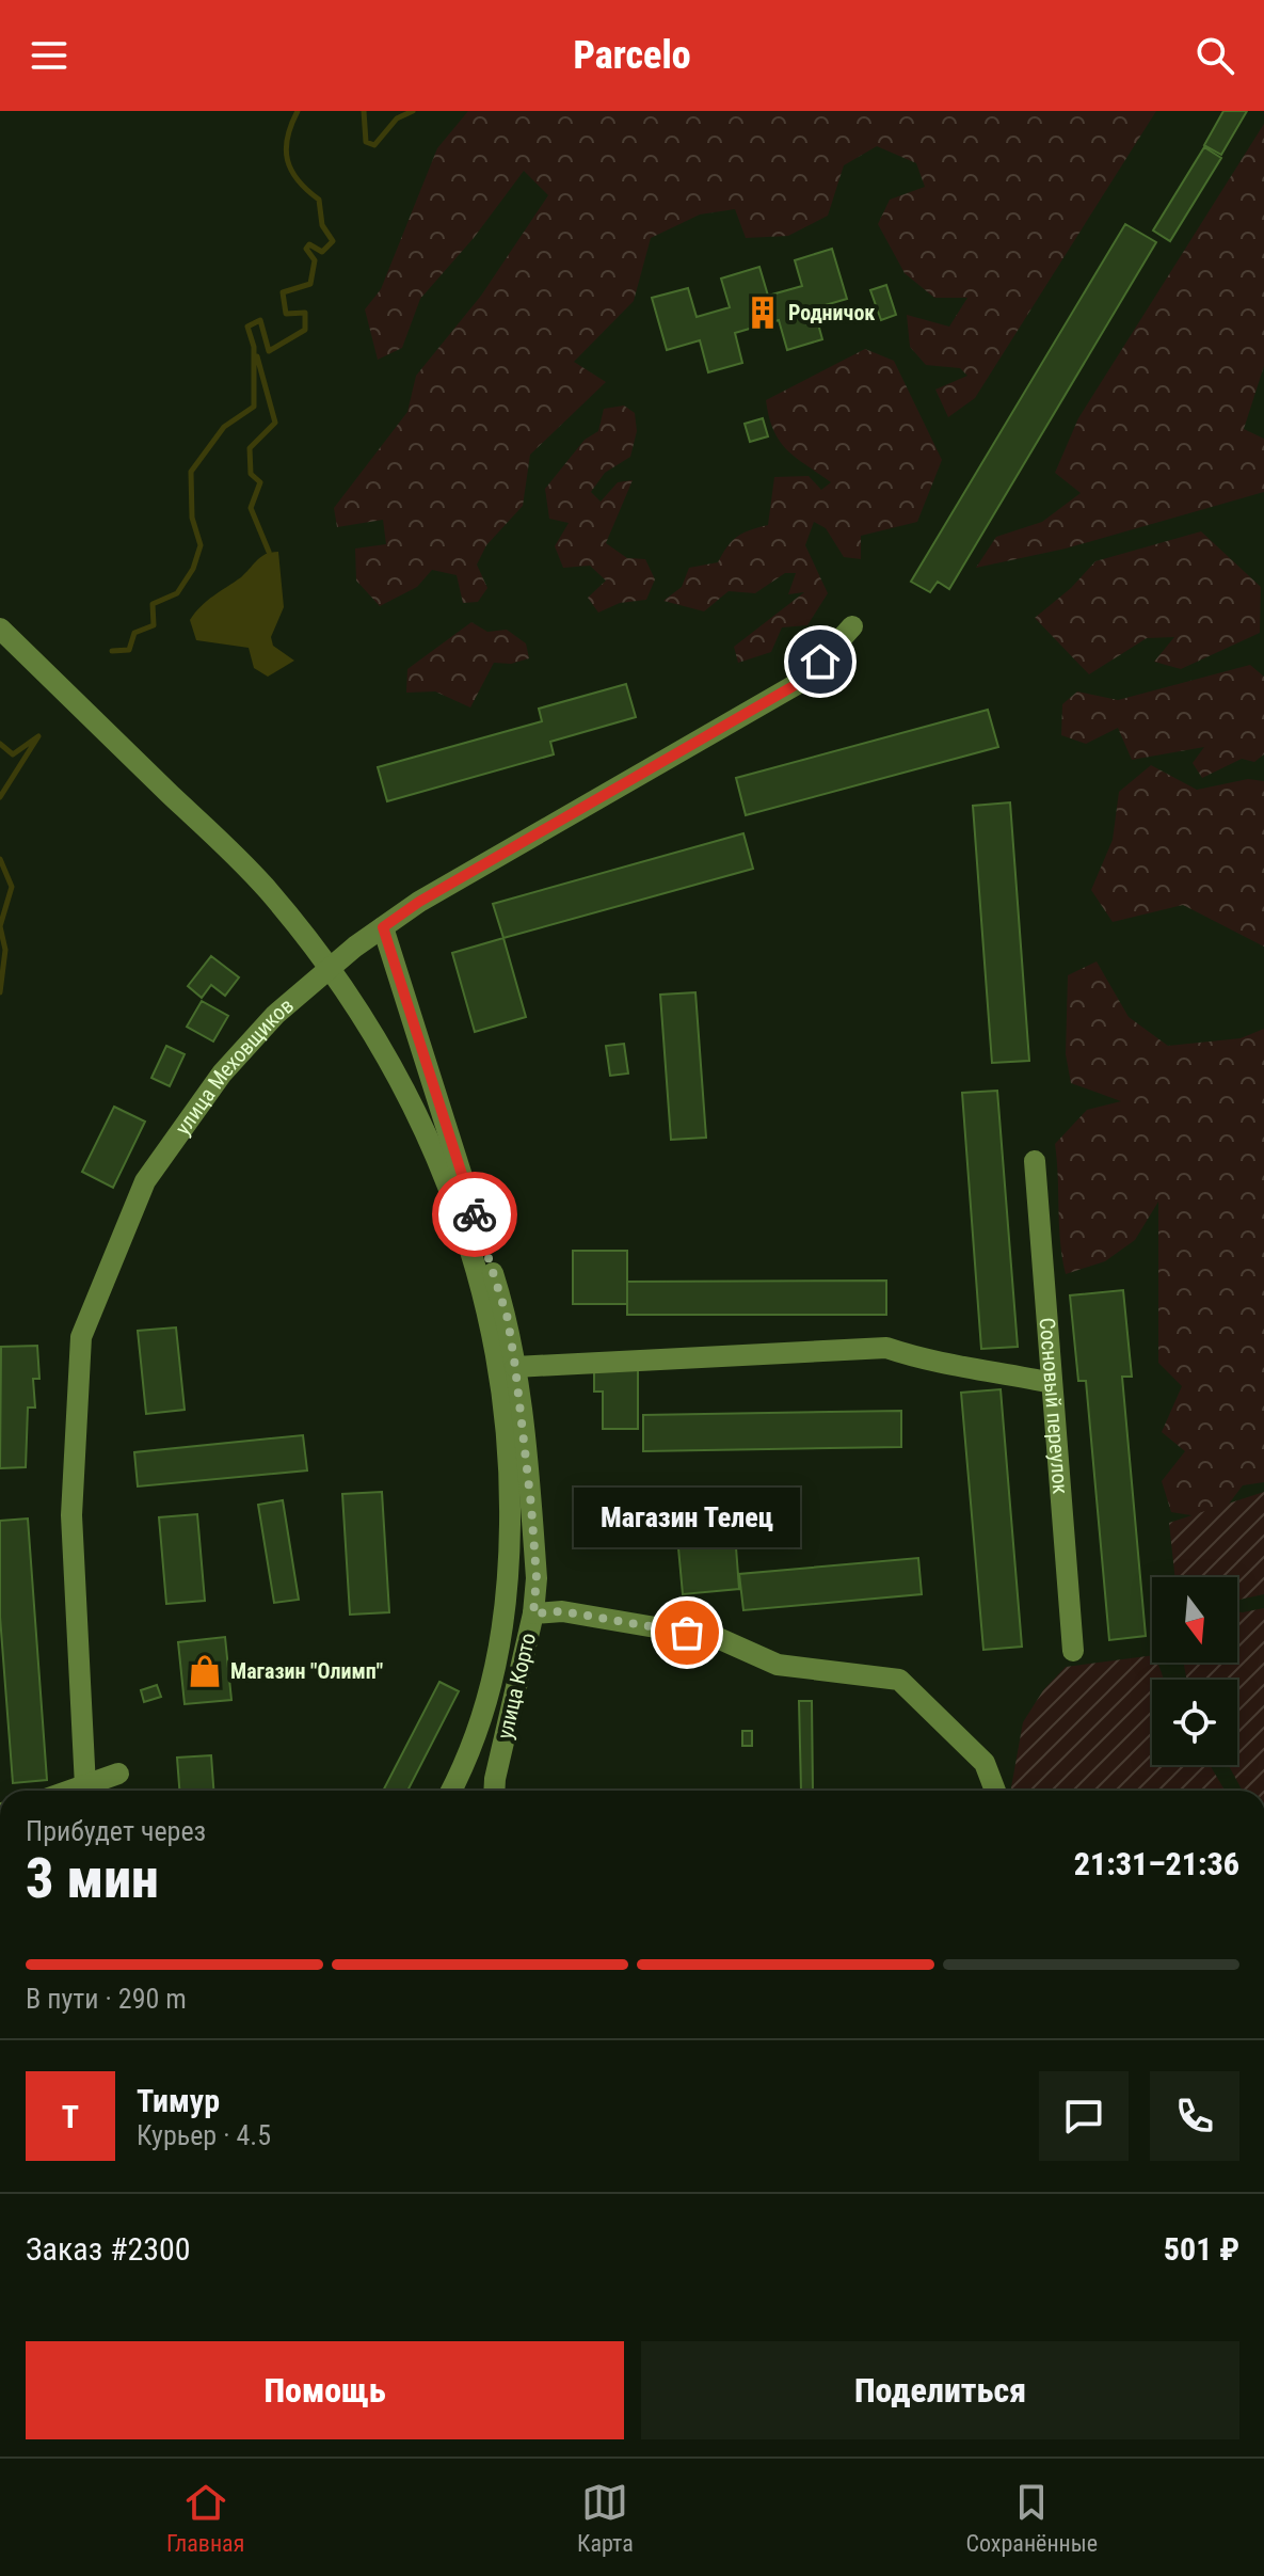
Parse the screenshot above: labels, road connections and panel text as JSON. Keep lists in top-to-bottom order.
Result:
{
  "streets": {
    "street": ["улица Меховщиков", "Сосновый переулок", "улица Корто"]
  },
  "crossings": [
    ["улица Меховщиков", "улица Корто"]
  ],
  "places": {
    "building": ["Родничок"],
    "other": ["Магазин Телец"],
    "shop": ["Магазин \"Олимп\""]
  },
  "north": "bottom",
  "page": {
    "header": "Parcelo",
    "bubble": "Магазин Телец",
    "heading": ["3 мин", "Прибудет через", "21:31–21:36"],
    "panel": [
      "Тимур",
      "Курьер · 4.5",
      "Заказ #2300",
      "501 ₽"
    ],
    "bar": "В пути · 290 m",
    "round": "Т",
    "buttons": ["Помощь", "Поделиться"],
    "tabs": ["Главная", "Карта", "Сохранённые"]
  }
}
